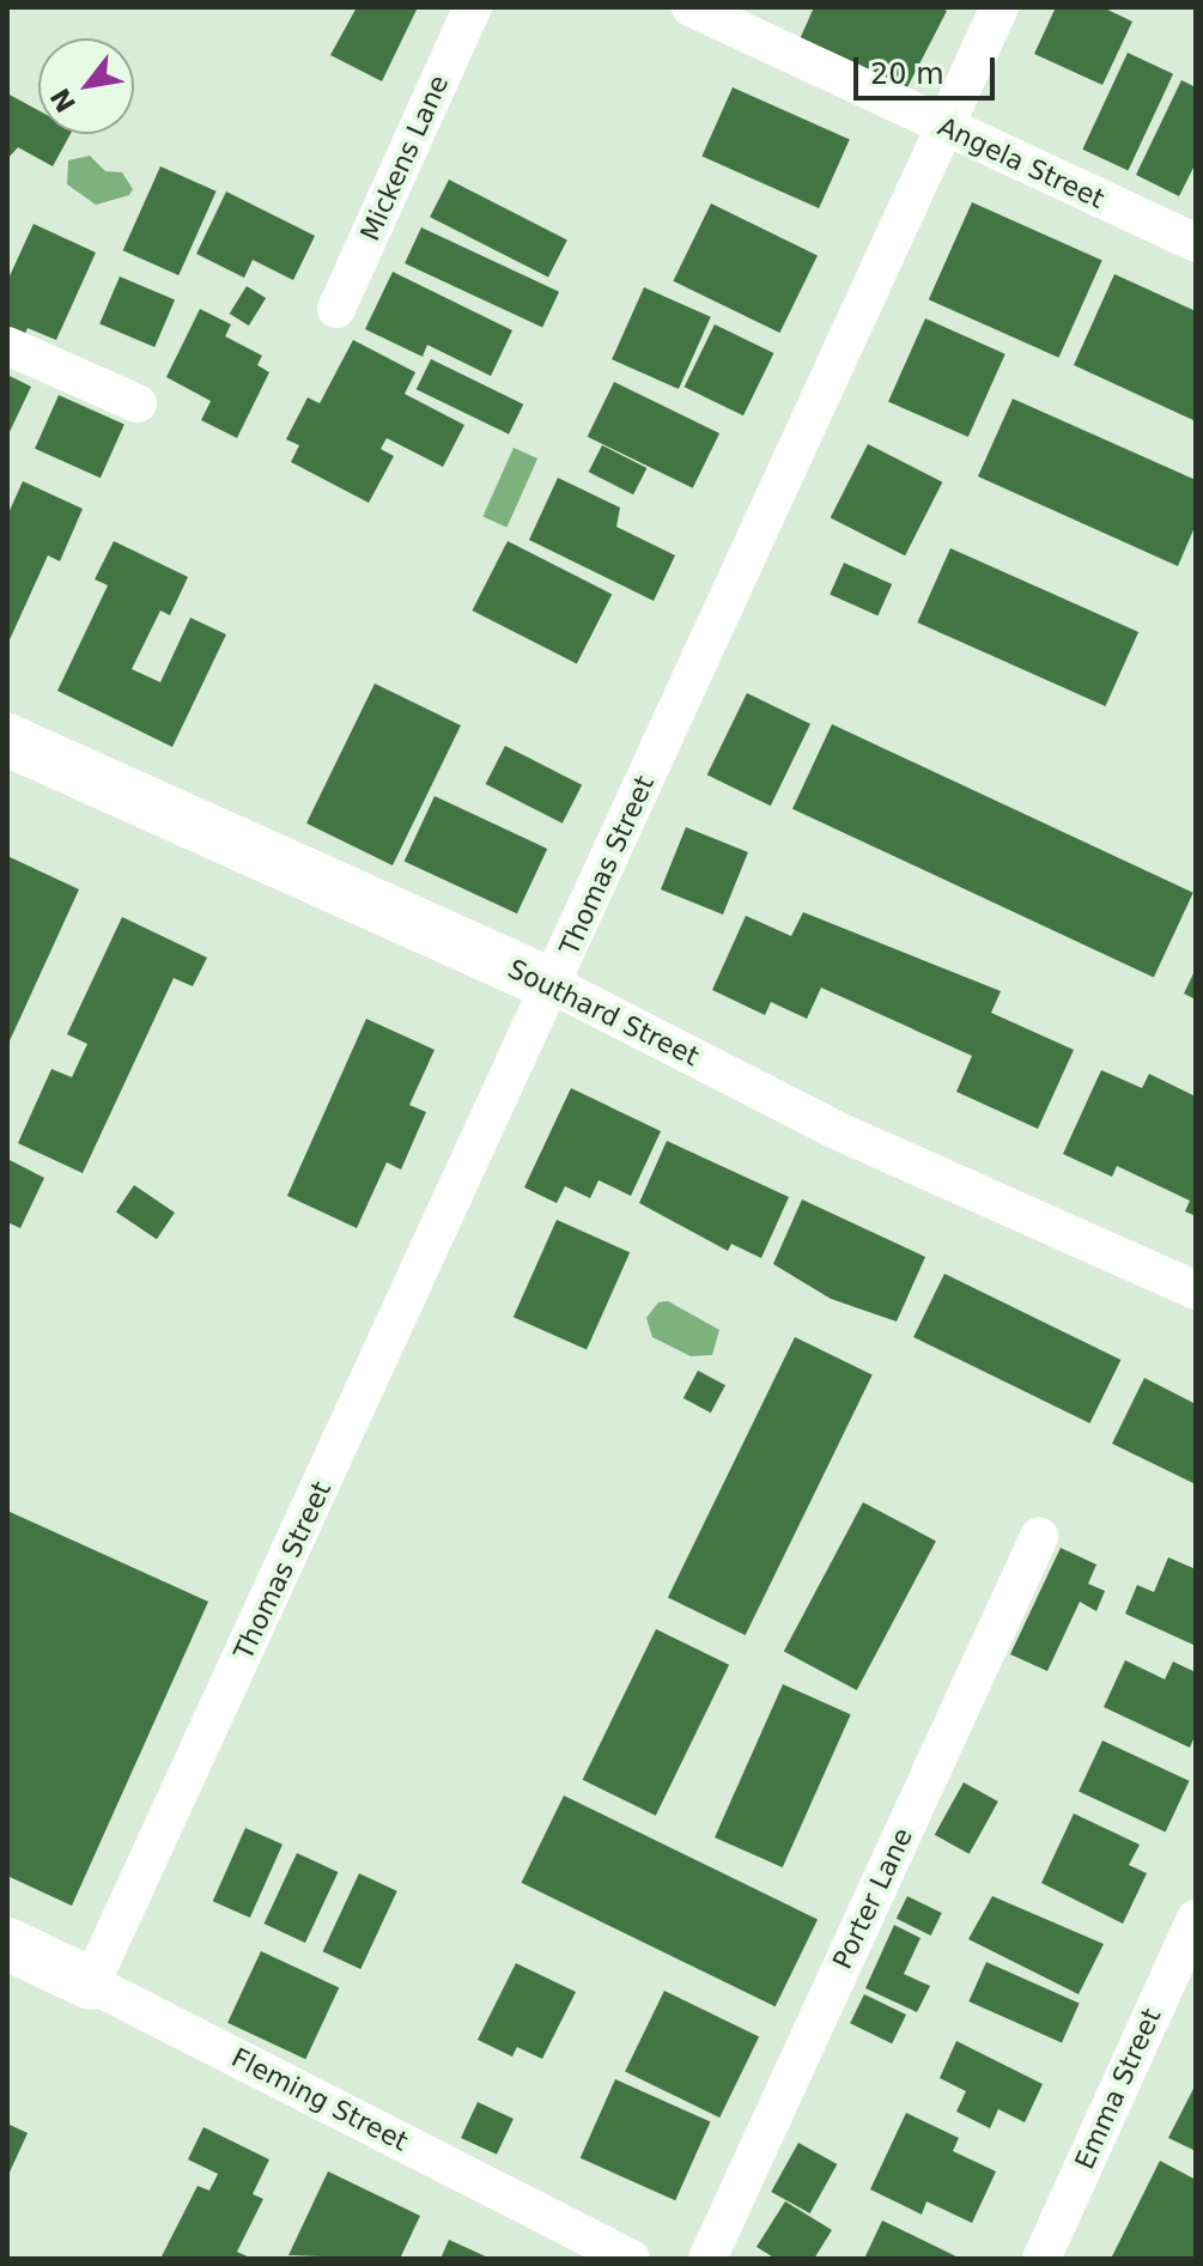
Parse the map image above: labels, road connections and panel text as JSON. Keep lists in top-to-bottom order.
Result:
{
  "streets": {
    "street": [
      "Mickens Lane",
      "Angela Street",
      "Thomas Street",
      "Southard Street",
      "Porter Lane",
      "Emma Street",
      "Fleming Street"
    ]
  },
  "crossings": [
    ["Angela Street", "Thomas Street"],
    ["Thomas Street", "Southard Street"],
    ["Thomas Street", "Fleming Street"]
  ],
  "scale_bar": "20 m",
  "north": "bottom left"
}
